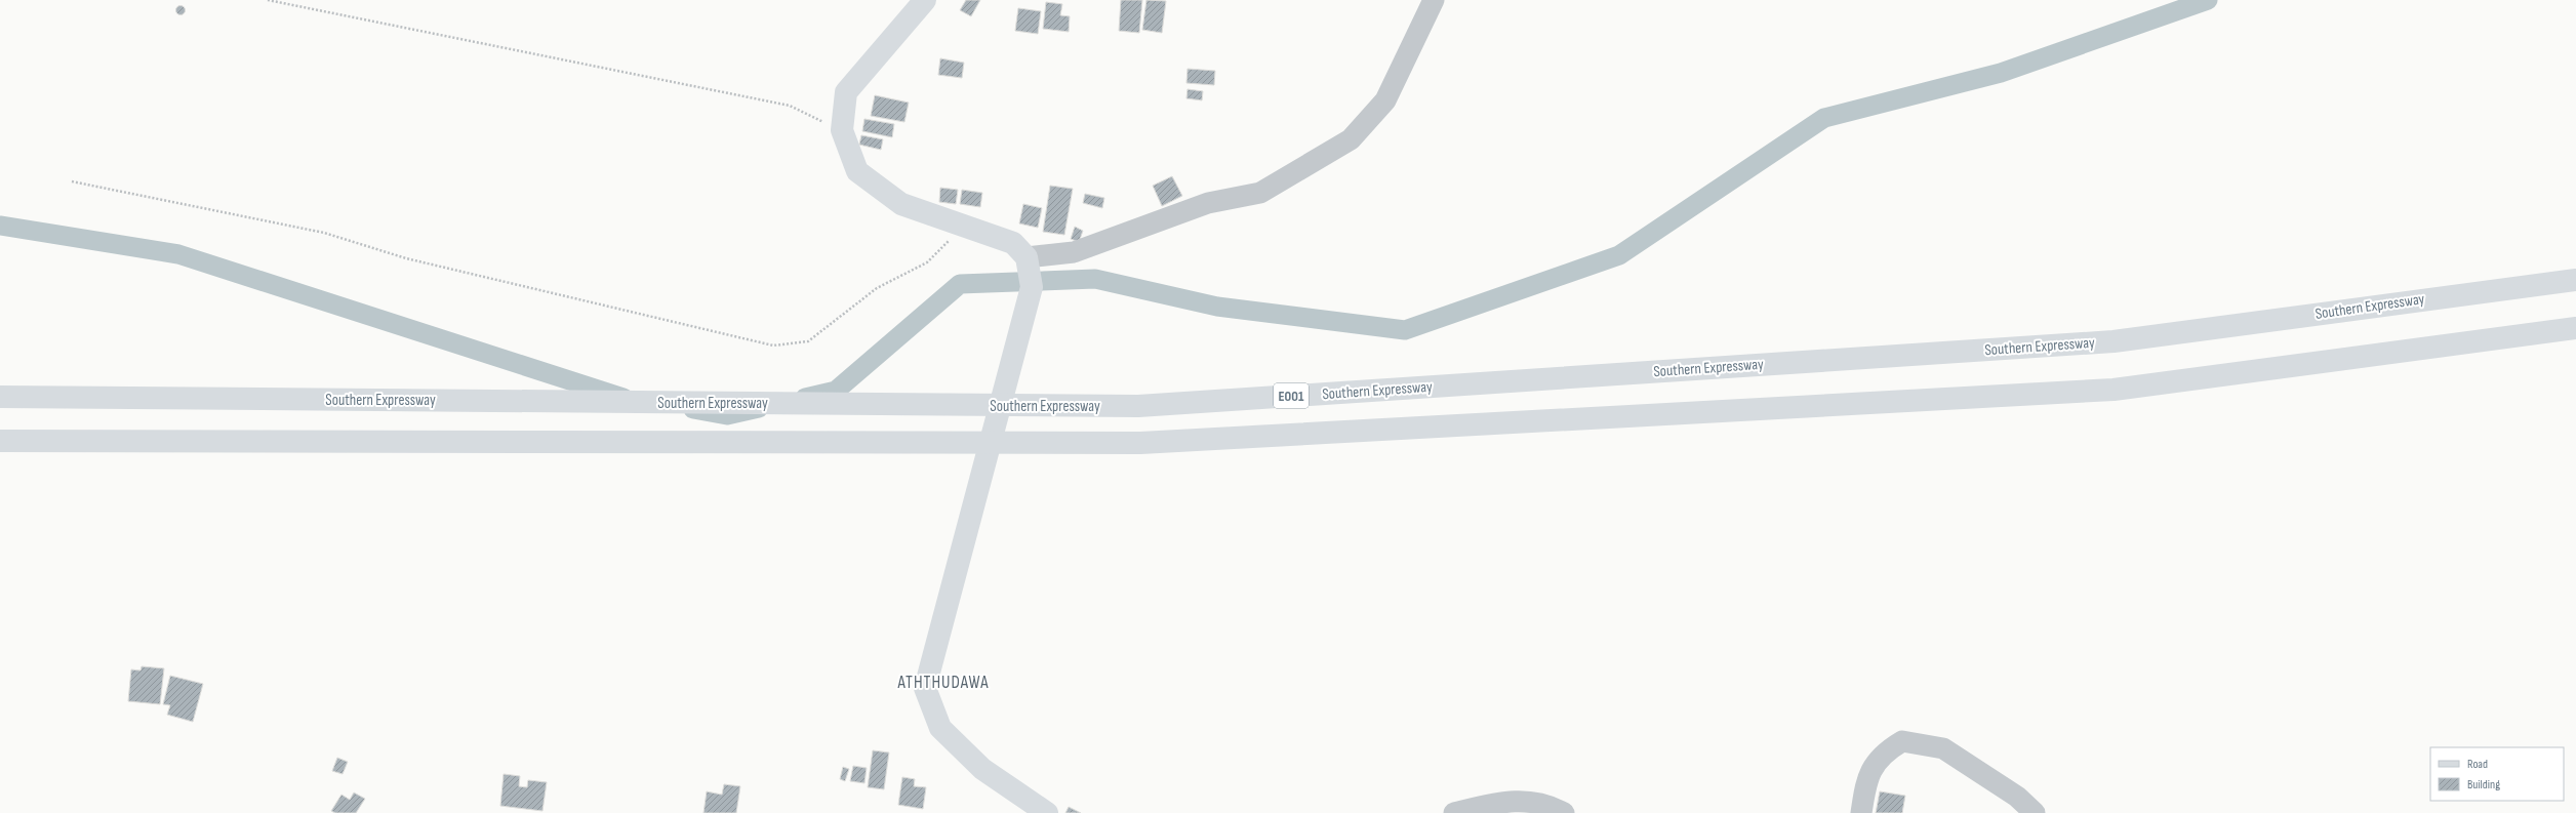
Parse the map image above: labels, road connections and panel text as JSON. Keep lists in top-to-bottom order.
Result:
{
  "streets": {
    "main road": ["Southern Expressway", "E001"]
  },
  "districts": ["ATHTHUDAWA"],
  "legend": ["Road", "Building"]
}
